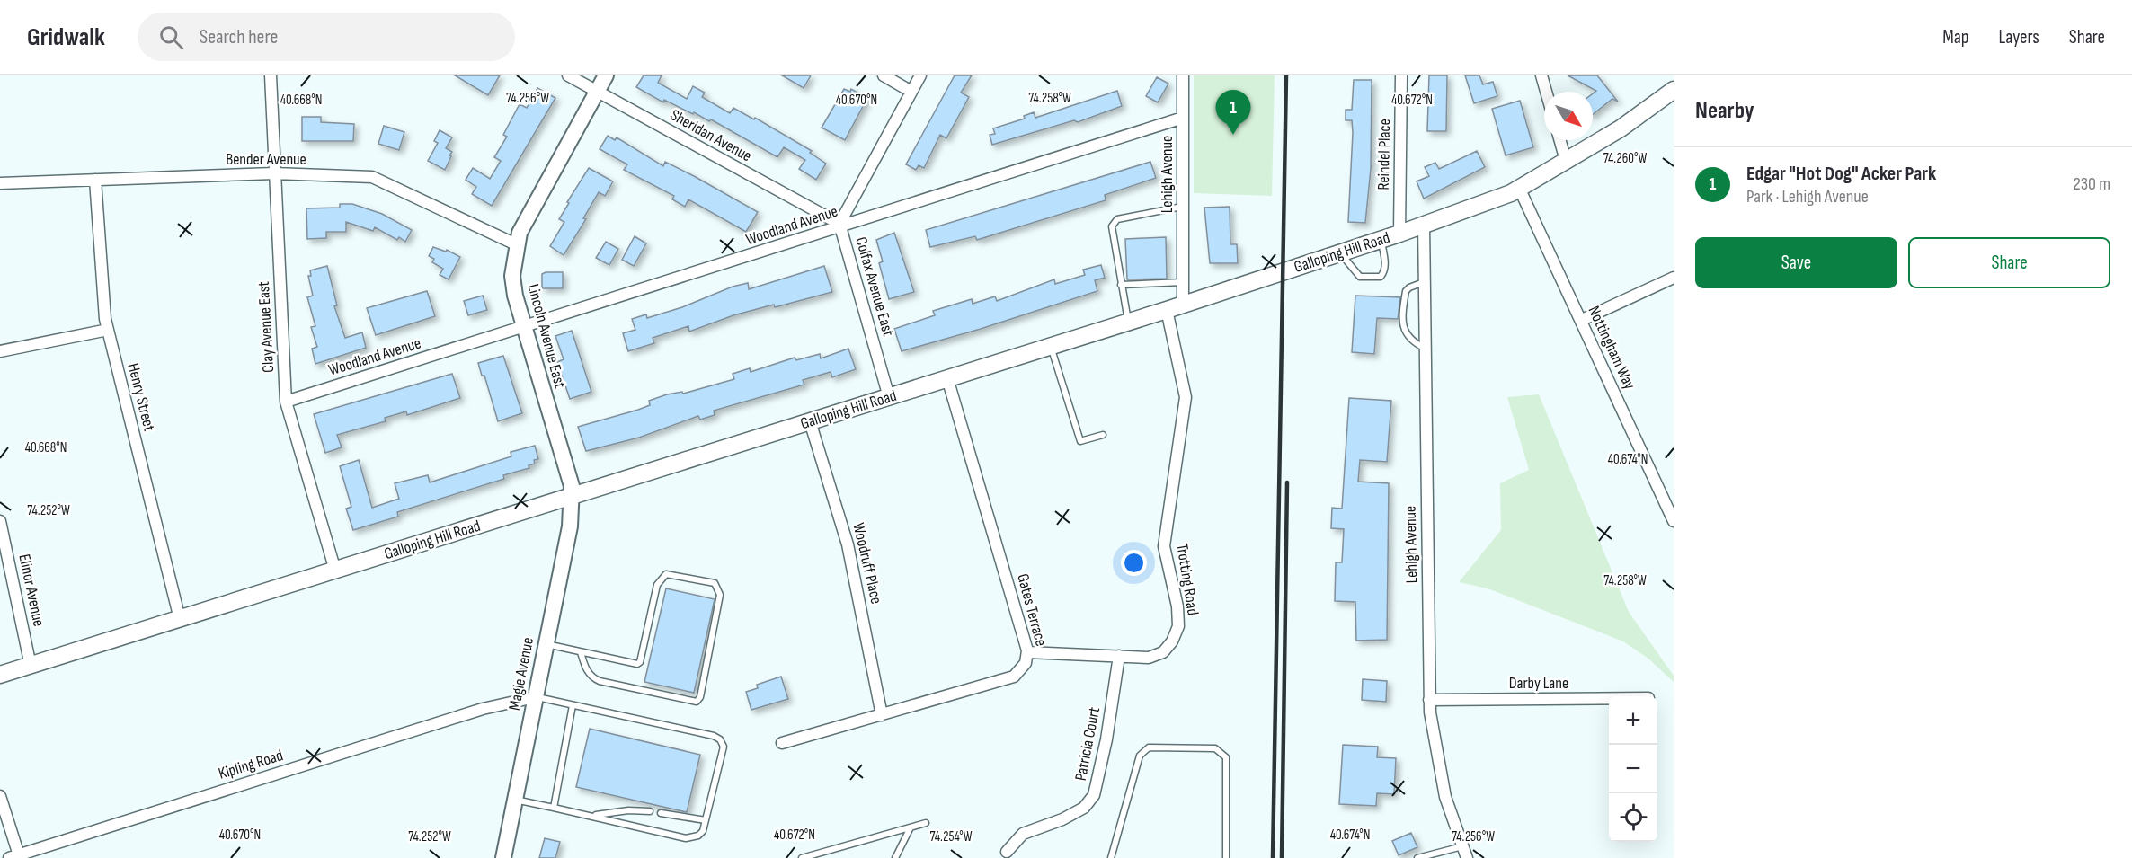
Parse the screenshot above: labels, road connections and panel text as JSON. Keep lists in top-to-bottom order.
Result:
{
  "streets": {
    "main road": ["Galloping Hill Road"],
    "street": [
      "Sheridan Avenue",
      "Reindel Place",
      "Bender Avenue",
      "Lehigh Avenue",
      "Woodland Avenue",
      "Colfax Avenue East",
      "Clay Avenue East",
      "Lincoln Avenue East",
      "Nottingham Way",
      "Henry Street",
      "Woodruff Place",
      "Trotting Road",
      "Elinor Avenue",
      "Gates Terrace",
      "Magie Avenue",
      "Darby Lane",
      "Patricia Court",
      "Kipling Road"
    ]
  },
  "crossings": [
    ["Sheridan Avenue", "Woodland Avenue"],
    ["Sheridan Avenue", "Colfax Avenue East"],
    ["Sheridan Avenue", "Lincoln Avenue East"],
    ["Reindel Place", "Galloping Hill Road"],
    ["Bender Avenue", "Clay Avenue East"],
    ["Bender Avenue", "Lincoln Avenue East"],
    ["Bender Avenue", "Henry Street"],
    ["Lehigh Avenue", "Woodland Avenue"],
    ["Lehigh Avenue", "Galloping Hill Road"],
    ["Lehigh Avenue", "Darby Lane"],
    ["Woodland Avenue", "Colfax Avenue East"],
    ["Woodland Avenue", "Clay Avenue East"],
    ["Woodland Avenue", "Lincoln Avenue East"],
    ["Galloping Hill Road", "Colfax Avenue East"],
    ["Galloping Hill Road", "Clay Avenue East"],
    ["Galloping Hill Road", "Lincoln Avenue East"],
    ["Galloping Hill Road", "Nottingham Way"],
    ["Galloping Hill Road", "Henry Street"],
    ["Galloping Hill Road", "Woodruff Place"],
    ["Galloping Hill Road", "Trotting Road"],
    ["Galloping Hill Road", "Elinor Avenue"],
    ["Galloping Hill Road", "Gates Terrace"],
    ["Galloping Hill Road", "Magie Avenue"],
    ["Lincoln Avenue East", "Magie Avenue"],
    ["Woodruff Place", "Gates Terrace"],
    ["Trotting Road", "Gates Terrace"],
    ["Trotting Road", "Patricia Court"],
    ["Magie Avenue", "Kipling Road"]
  ],
  "north": "bottom right",
  "page": {
    "header": "Gridwalk",
    "search": "Search here",
    "nav": ["Map", "Layers", "Share"],
    "heading": "Nearby",
    "pins": "1",
    "list": [
      {
        "mark": "1",
        "name": "Edgar \"Hot Dog\" Acker Park",
        "note": "Park · Lehigh Avenue",
        "value": "230 m"
      }
    ],
    "buttons": ["Save", "Share"],
    "map_buttons": ["+", "−"]
  },
  "coordinates": [
    "74.258°W",
    "74.256°W",
    "40.668°N",
    "40.670°N",
    "40.672°N",
    "74.260°W",
    "40.674°N",
    "74.252°W",
    "74.254°W"
  ]
}
